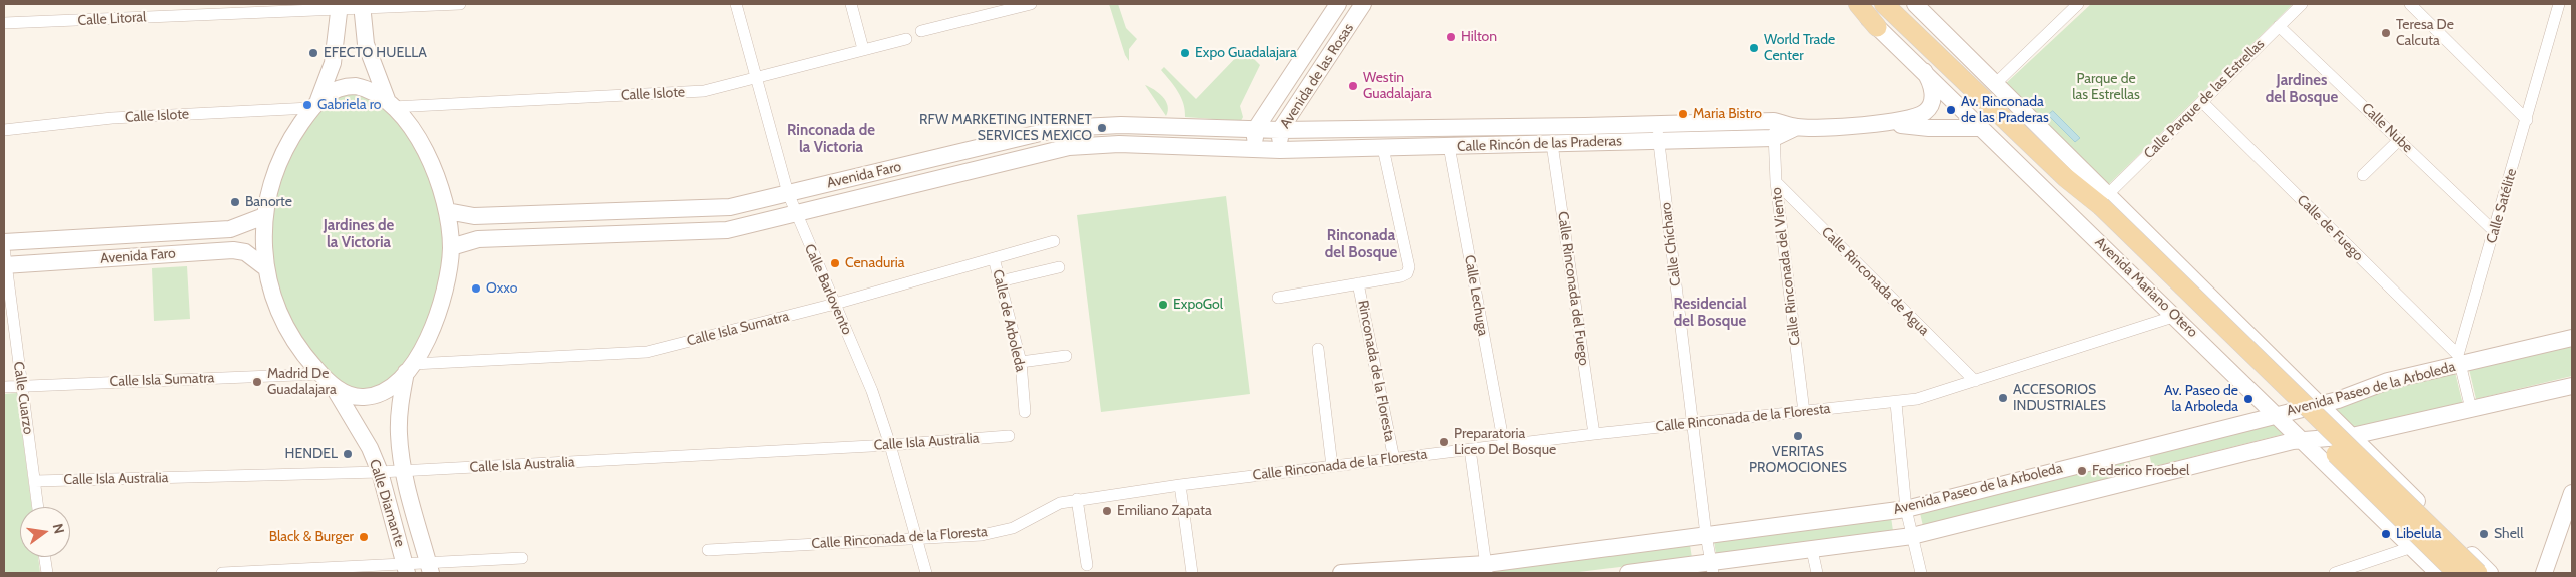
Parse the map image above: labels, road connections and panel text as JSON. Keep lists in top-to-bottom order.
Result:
{
  "streets": {
    "main road": ["Avenida Mariano Otero"],
    "street": [
      "Calle Litoral",
      "Avenida de las Rosas",
      "Calle Islote",
      "Calle Parque de las Estrellas",
      "Calle Nube",
      "Calle Rincón de las Praderas",
      "Avenida Faro",
      "Calle Satélite",
      "Calle de Fuego",
      "Calle Chícharo",
      "Calle Rinconada del Viento",
      "Calle Rinconada de Agua",
      "Calle Rinconada del Fuego",
      "Calle Barlovento",
      "Calle Lechuga",
      "Calle de Arboleda",
      "Calle Isla Sumatra",
      "Rinconada de la Floresta",
      "Avenida Paseo de la Arboleda",
      "Calle Cuarzo",
      "Calle Rinconada de la Floresta",
      "Calle Isla Australia",
      "Calle Diamante"
    ]
  },
  "crossings": [
    ["Avenida de las Rosas", "Calle Rincón de las Praderas"],
    ["Avenida de las Rosas", "Avenida Faro"],
    ["Calle Islote", "Calle Barlovento"],
    ["Calle Parque de las Estrellas", "Calle Nube"],
    ["Calle Parque de las Estrellas", "Calle de Fuego"],
    ["Calle Parque de las Estrellas", "Avenida Mariano Otero"],
    ["Calle Nube", "Calle Satélite"],
    ["Calle Rincón de las Praderas", "Avenida Faro"],
    ["Calle Rincón de las Praderas", "Calle Chícharo"],
    ["Calle Rincón de las Praderas", "Calle Rinconada del Viento"],
    ["Calle Rincón de las Praderas", "Avenida Mariano Otero"],
    ["Calle Rincón de las Praderas", "Calle Rinconada del Fuego"],
    ["Calle Rincón de las Praderas", "Calle Lechuga"],
    ["Calle Rincón de las Praderas", "Rinconada de la Floresta"],
    ["Avenida Faro", "Calle Barlovento"],
    ["Avenida Faro", "Calle Cuarzo"],
    ["Calle Satélite", "Calle de Fuego"],
    ["Calle Satélite", "Avenida Paseo de la Arboleda"],
    ["Calle de Fuego", "Avenida Paseo de la Arboleda"],
    ["Calle Chícharo", "Avenida Paseo de la Arboleda"],
    ["Calle Chícharo", "Calle Rinconada de la Floresta"],
    ["Calle Rinconada del Viento", "Calle Rinconada de Agua"],
    ["Calle Rinconada del Viento", "Calle Rinconada de la Floresta"],
    ["Calle Rinconada de Agua", "Calle Rinconada de la Floresta"],
    ["Avenida Mariano Otero", "Avenida Paseo de la Arboleda"],
    ["Avenida Mariano Otero", "Calle Rinconada de la Floresta"],
    ["Calle Rinconada del Fuego", "Calle Rinconada de la Floresta"],
    ["Calle Barlovento", "Calle Isla Sumatra"],
    ["Calle Barlovento", "Calle Rinconada de la Floresta"],
    ["Calle Barlovento", "Calle Isla Australia"],
    ["Calle Lechuga", "Calle Rinconada de la Floresta"],
    ["Calle de Arboleda", "Calle Isla Sumatra"],
    ["Calle Isla Sumatra", "Calle Cuarzo"],
    ["Calle Isla Sumatra", "Calle Diamante"],
    ["Rinconada de la Floresta", "Calle Rinconada de la Floresta"],
    ["Calle Cuarzo", "Calle Isla Australia"],
    ["Calle Isla Australia", "Calle Diamante"]
  ],
  "districts": [
    "Jardines del Bosque",
    "Rinconada de la Victoria",
    "Jardines de la Victoria",
    "Rinconada del Bosque",
    "Residencial del Bosque"
  ],
  "parks": ["Parque de las Estrellas"],
  "places": [
    "Teresa De Calcuta",
    "Hilton",
    "World Trade Center",
    "EFECTO HUELLA",
    "Expo Guadalajara",
    "Westin Guadalajara",
    "Gabriela ro",
    "Av. Rinconada de las Praderas",
    "Maria Bistro",
    "RFW MARKETING INTERNET SERVICES MEXICO",
    "Banorte",
    "Cenaduria",
    "Oxxo",
    "ExpoGol",
    "Madrid De Guadalajara",
    "ACCESORIOS INDUSTRIALES",
    "Av. Paseo de la Arboleda",
    "VERITAS PROMOCIONES",
    "Preparatoria Liceo Del Bosque",
    "HENDEL",
    "Federico Froebel",
    "Emiliano Zapata",
    "Libelula",
    "Shell",
    "Black & Burger"
  ],
  "north": "right"
}
